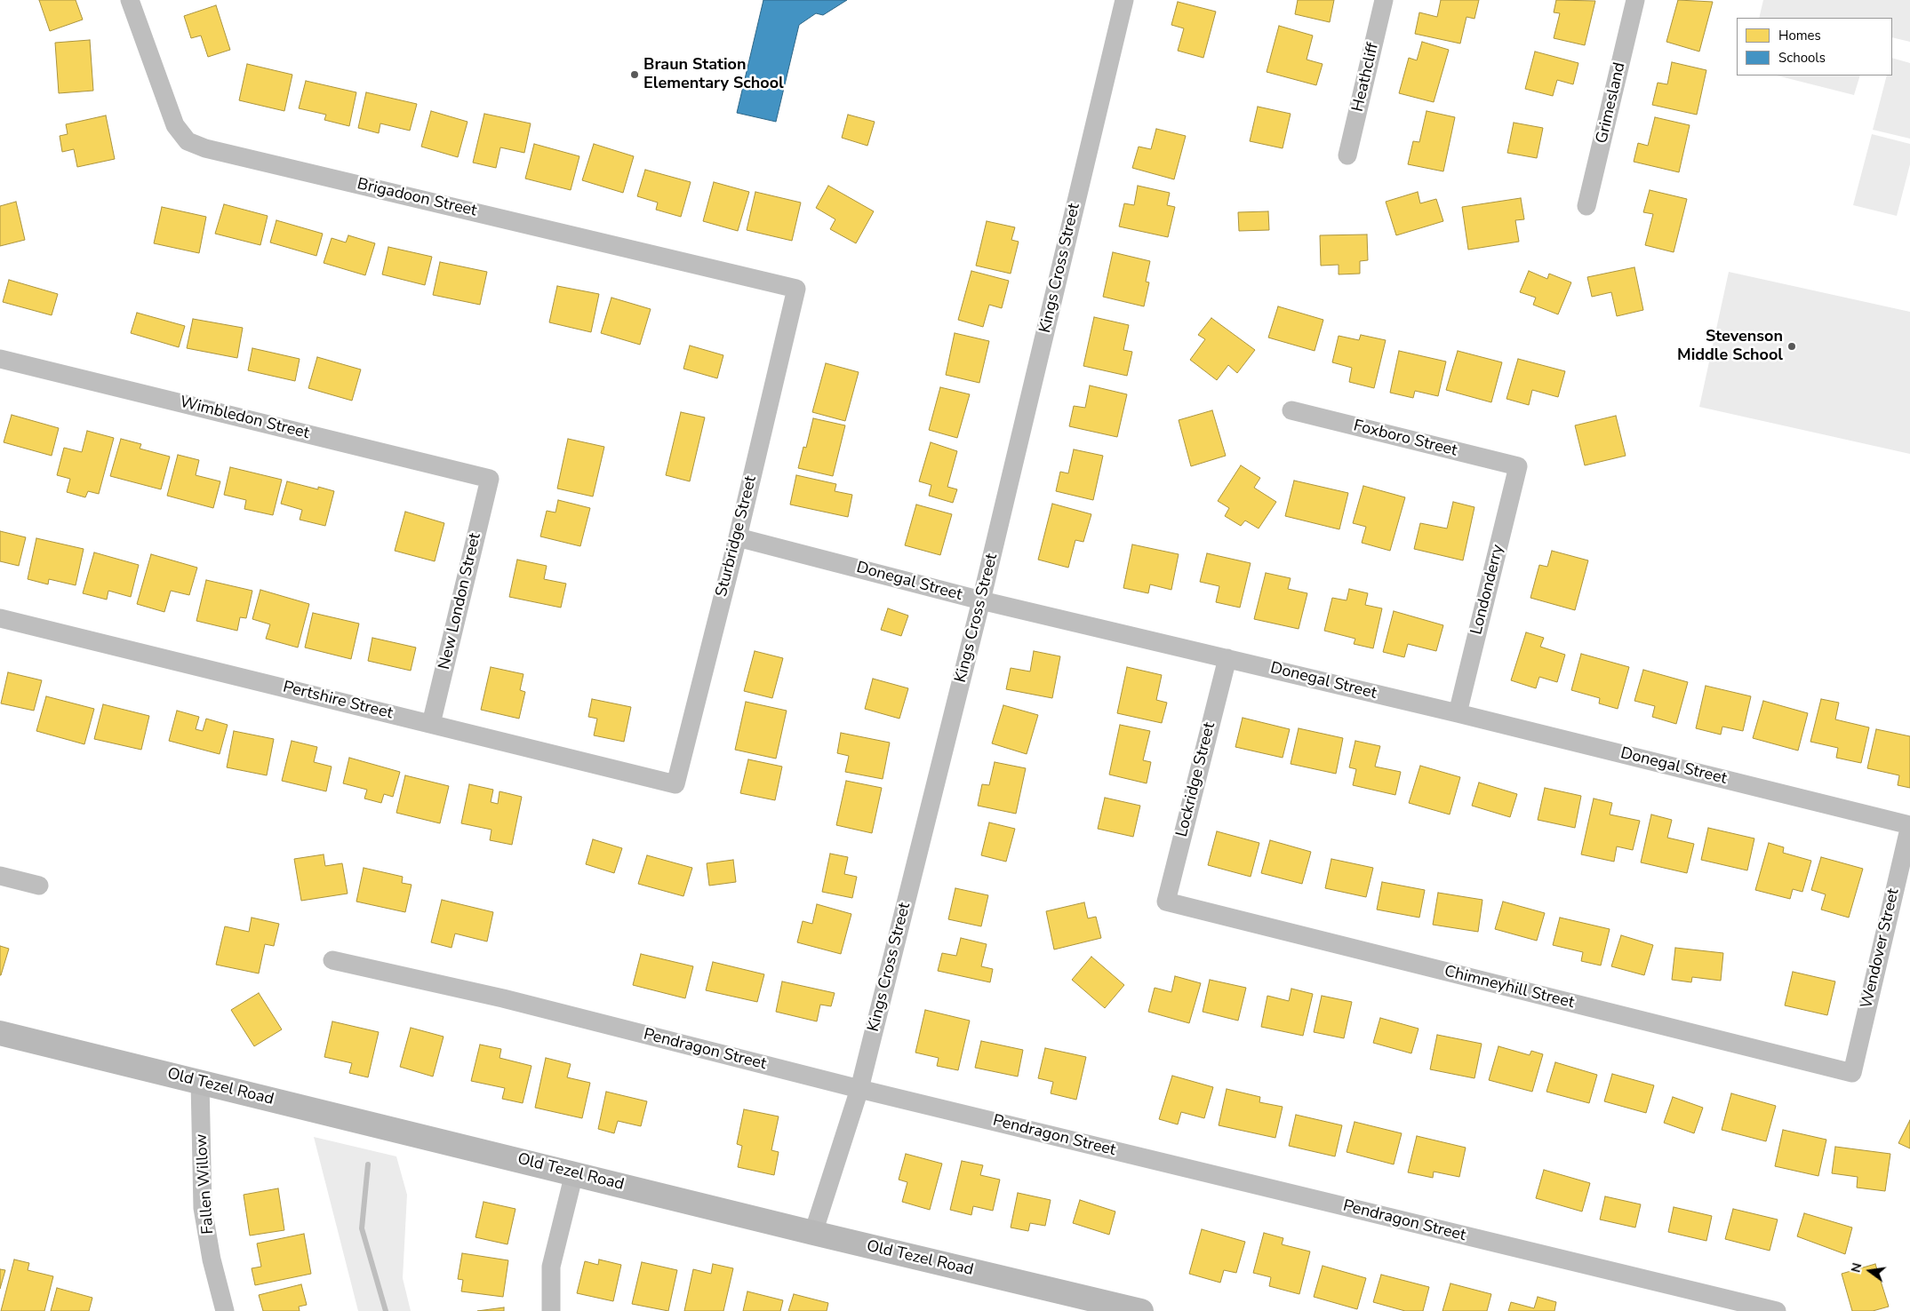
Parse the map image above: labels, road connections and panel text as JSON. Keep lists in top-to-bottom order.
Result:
{
  "streets": {
    "street": [
      "Heathcliff",
      "Grimesland",
      "Brigadoon Street",
      "Kings Cross Street",
      "Wimbledon Street",
      "Foxboro Street",
      "Sturbridge Street",
      "Donegal Street",
      "Londonderry",
      "New London Street",
      "Pertshire Street",
      "Lockridge Street",
      "Wendover Street",
      "Chimneyhill Street",
      "Pendragon Street",
      "Old Tezel Road",
      "Fallen Willow"
    ]
  },
  "crossings": [
    ["Brigadoon Street", "Sturbridge Street"],
    ["Kings Cross Street", "Donegal Street"],
    ["Kings Cross Street", "Pendragon Street"],
    ["Kings Cross Street", "Old Tezel Road"],
    ["Wimbledon Street", "New London Street"],
    ["Foxboro Street", "Londonderry"],
    ["Sturbridge Street", "Donegal Street"],
    ["Sturbridge Street", "Pertshire Street"],
    ["Donegal Street", "Londonderry"],
    ["Donegal Street", "Lockridge Street"],
    ["Donegal Street", "Wendover Street"],
    ["New London Street", "Pertshire Street"],
    ["Lockridge Street", "Chimneyhill Street"],
    ["Wendover Street", "Chimneyhill Street"],
    ["Old Tezel Road", "Fallen Willow"]
  ],
  "places": ["Braun Station Elementary School", "Stevenson Middle School"],
  "legend": ["Homes", "Schools"],
  "north": "left"
}
